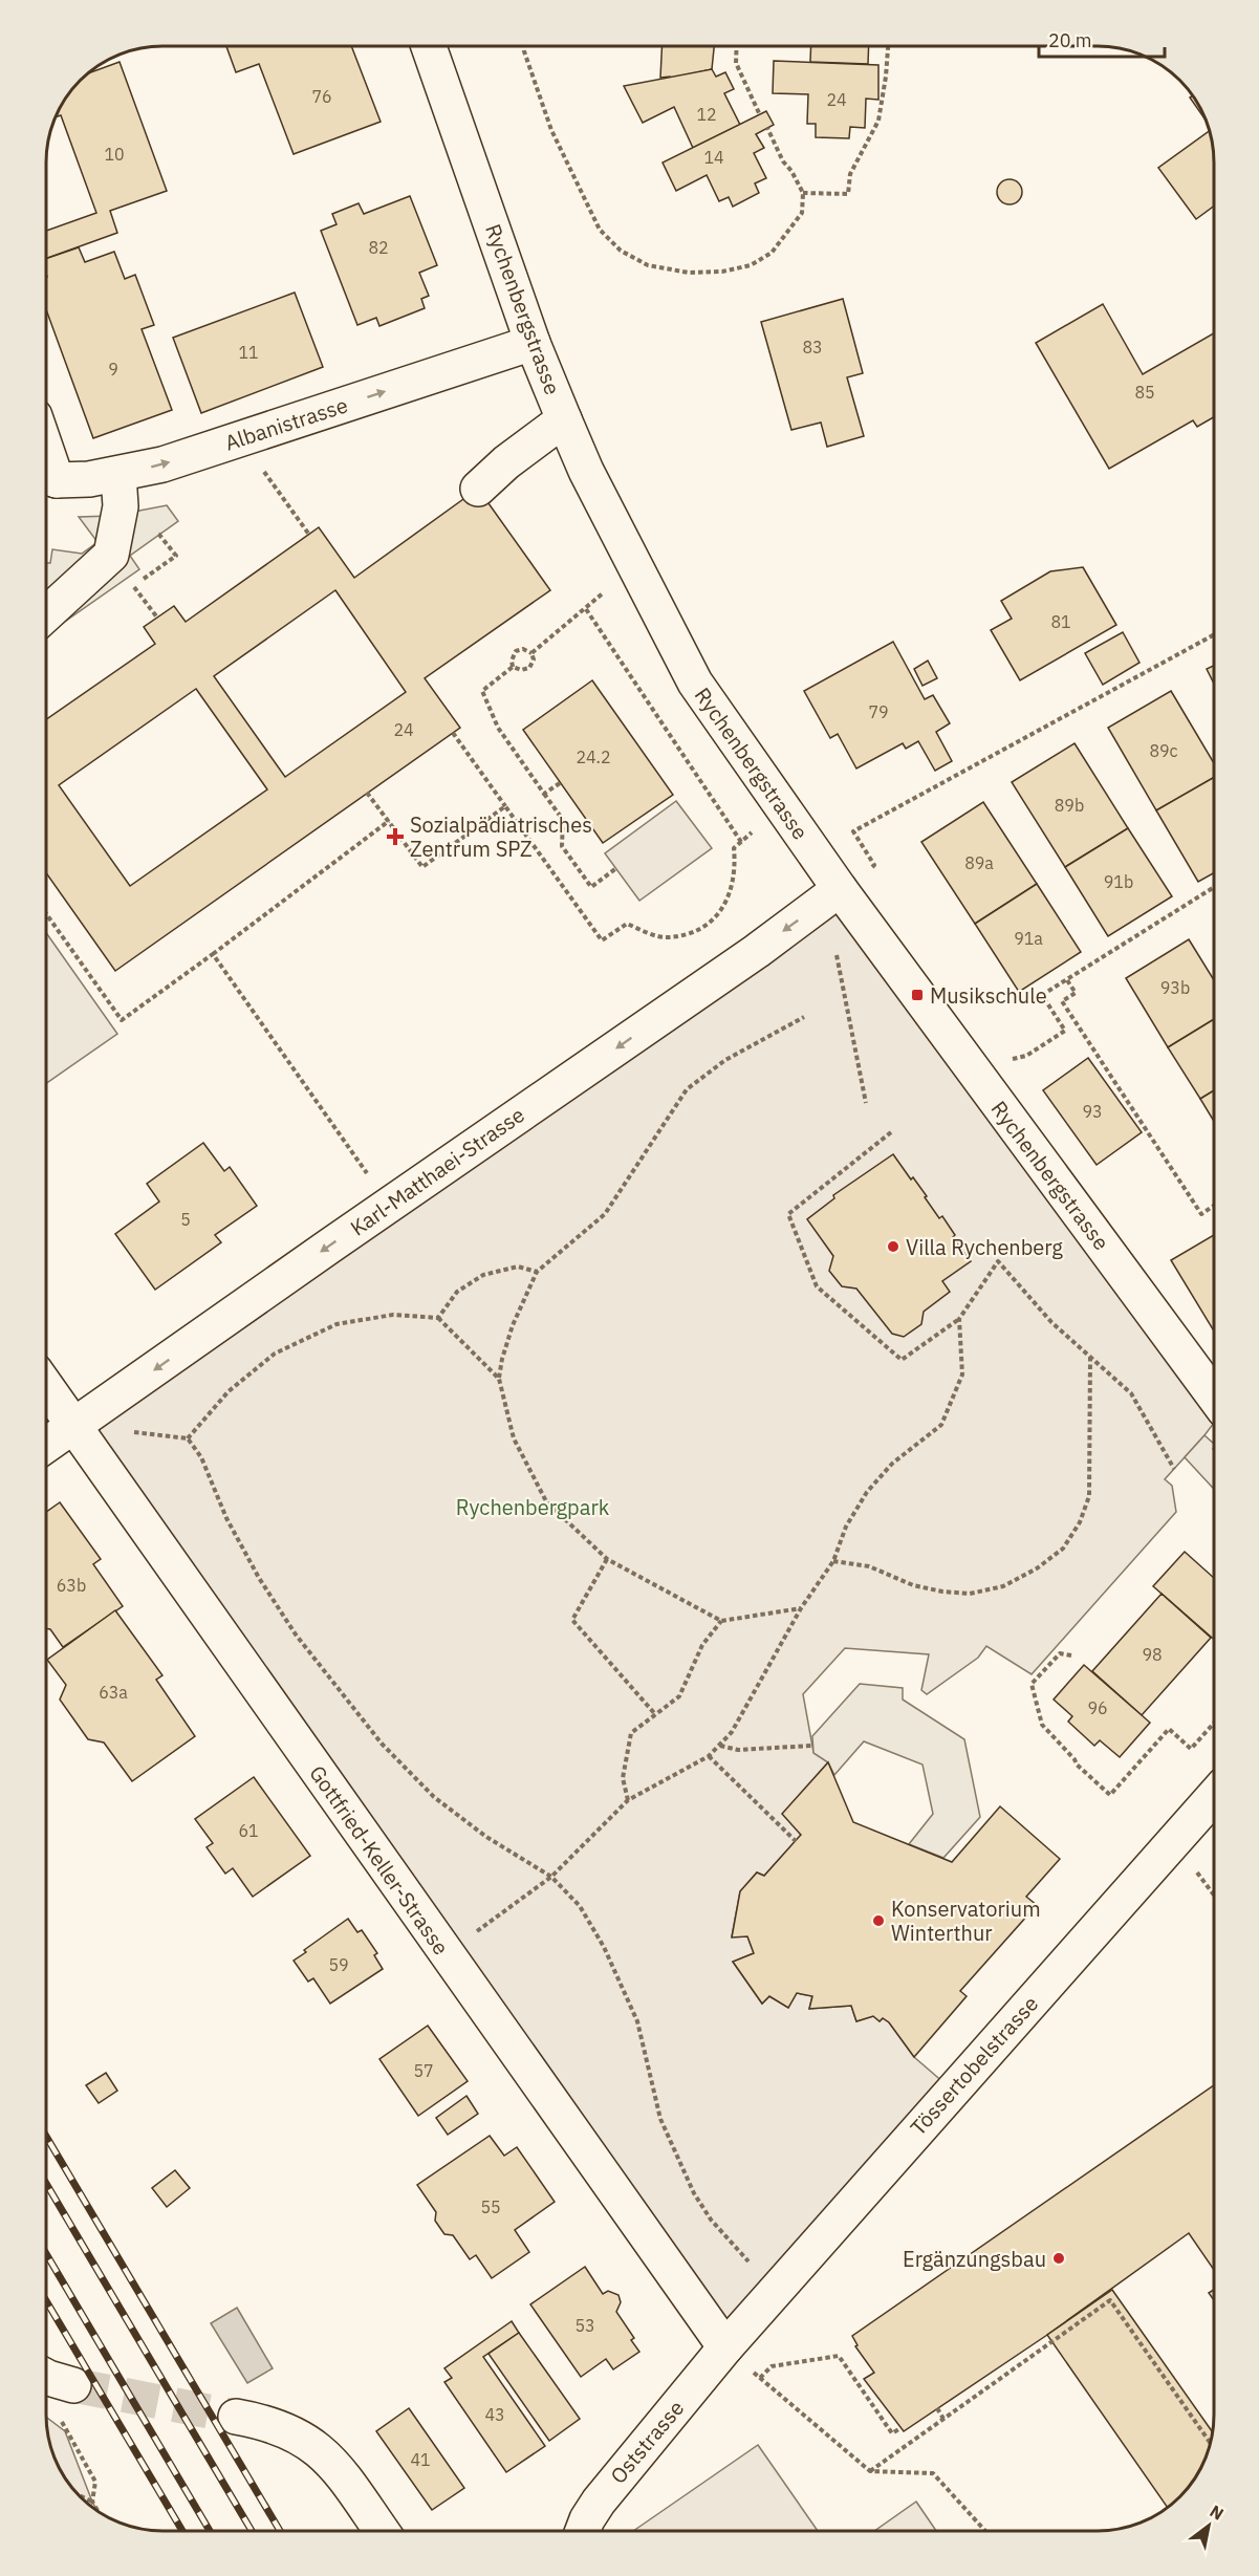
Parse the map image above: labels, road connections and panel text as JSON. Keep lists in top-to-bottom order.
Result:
{
  "streets": {
    "street": [
      "Rychenbergstrasse",
      "Albanistrasse",
      "Karl-Matthaei-Strasse",
      "Gottfried-Keller-Strasse",
      "Tössertobelstrasse",
      "Oststrasse"
    ]
  },
  "crossings": [
    ["Rychenbergstrasse", "Albanistrasse"],
    ["Rychenbergstrasse", "Karl-Matthaei-Strasse"],
    ["Karl-Matthaei-Strasse", "Gottfried-Keller-Strasse"],
    ["Gottfried-Keller-Strasse", "Tössertobelstrasse"],
    ["Gottfried-Keller-Strasse", "Oststrasse"],
    ["Tössertobelstrasse", "Oststrasse"]
  ],
  "one_way": ["Albanistrasse", "Karl-Matthaei-Strasse"],
  "parks": ["Rychenbergpark"],
  "places": {
    "health": ["Sozialpädiatrisches Zentrum SPZ"],
    "transit": ["Musikschule"],
    "other": ["Villa Rychenberg", "Konservatorium Winterthur", "Ergänzungsbau"]
  },
  "house_numbers": [
    "76",
    "24",
    "12",
    "10",
    "14",
    "82",
    "83",
    "11",
    "9",
    "85",
    "81",
    "79",
    "24",
    "89c",
    "24.2",
    "89b",
    "89a",
    "91b",
    "91a",
    "93b",
    "93",
    "5",
    "63b",
    "98",
    "63a",
    "96",
    "61",
    "59",
    "57",
    "55",
    "53",
    "43",
    "41"
  ],
  "scale_bar": "20 m",
  "north": "top right"
}
